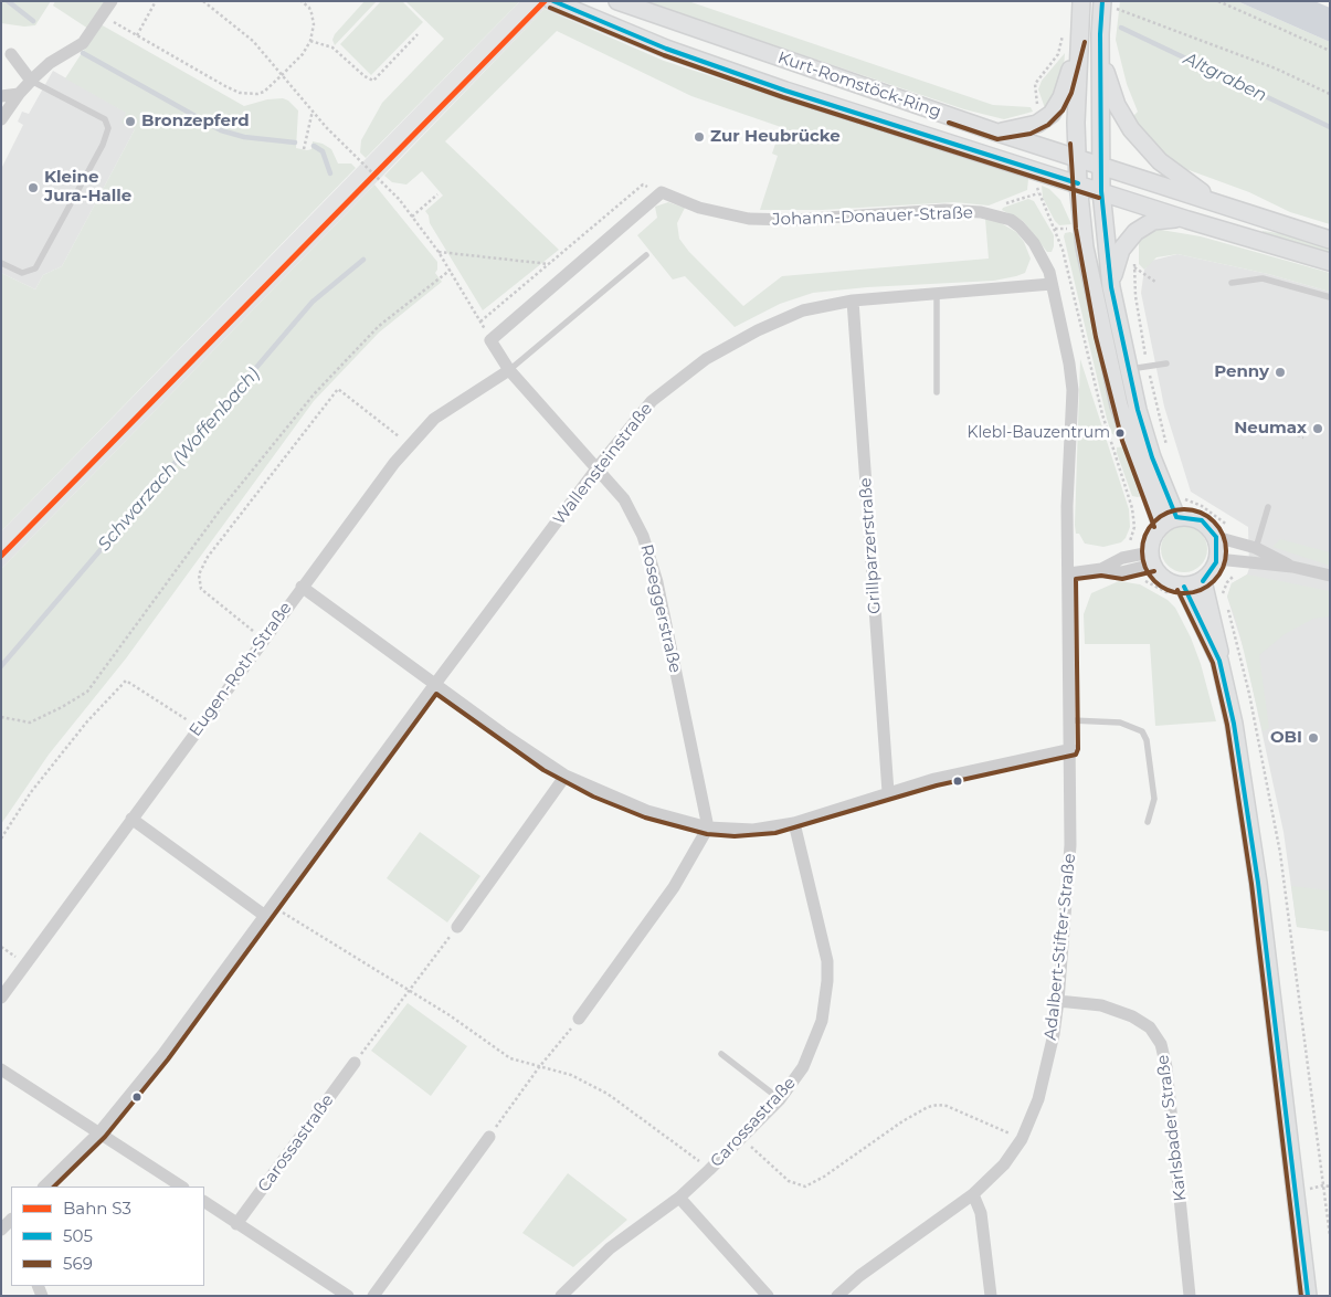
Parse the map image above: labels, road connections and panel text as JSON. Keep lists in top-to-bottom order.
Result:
{
  "streets": {
    "main road": ["Kurt-Romstöck-Ring"],
    "street": [
      "Johann-Donauer-Straße",
      "Wallensteinstraße",
      "Grillparzerstraße",
      "Roseggerstraße",
      "Eugen-Roth-Straße",
      "Adalbert-Stifter-Straße",
      "Carossastraße",
      "Karlsbader Straße"
    ]
  },
  "crossings": [
    ["Johann-Donauer-Straße", "Wallensteinstraße"],
    ["Johann-Donauer-Straße", "Adalbert-Stifter-Straße"],
    ["Wallensteinstraße", "Grillparzerstraße"],
    ["Wallensteinstraße", "Roseggerstraße"],
    ["Wallensteinstraße", "Adalbert-Stifter-Straße"],
    ["Roseggerstraße", "Eugen-Roth-Straße"],
    ["Adalbert-Stifter-Straße", "Karlsbader Straße"]
  ],
  "water": ["Altgraben", "Schwarzach (Woffenbach)"],
  "places": [
    "Bronzepferd",
    "Zur Heubrücke",
    "Kleine Jura-Halle",
    "Penny",
    "Neumax",
    "Klebl-Bauzentrum",
    "OBI"
  ],
  "lines": ["rail line S3", "transit line 505", "transit line 569"],
  "legend": ["Bahn S3", "505", "569"]
}
